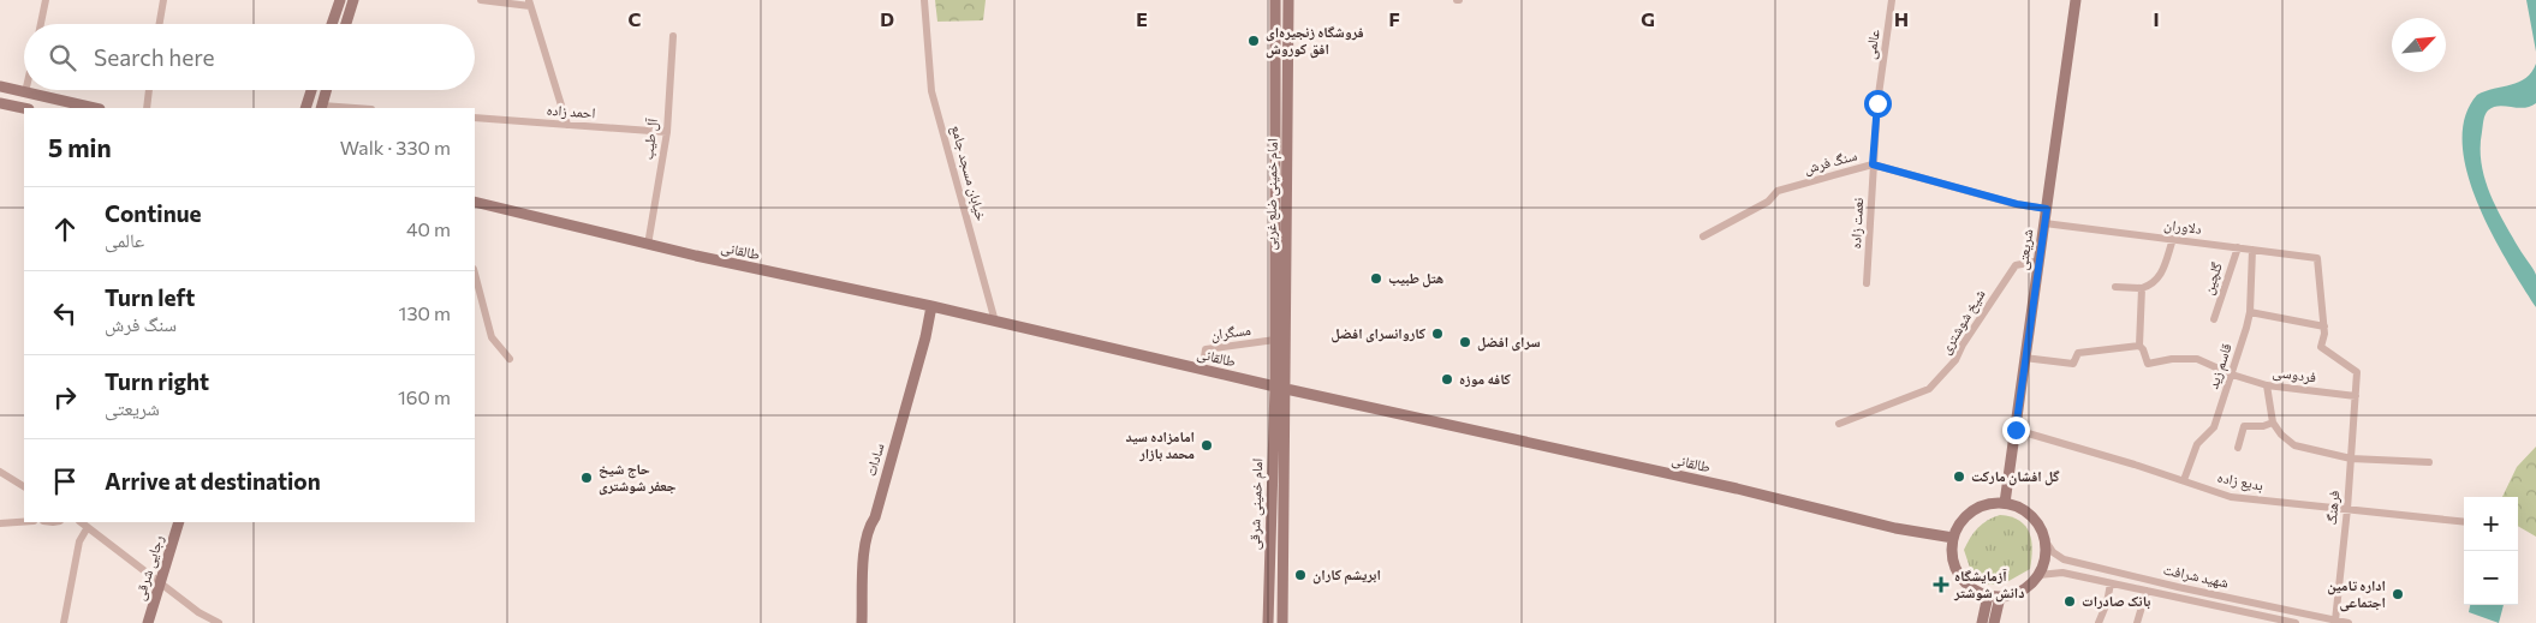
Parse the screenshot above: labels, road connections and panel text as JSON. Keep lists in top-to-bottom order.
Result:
{
  "streets": {
    "main road": [
      "امام خمینی ضلع غربی",
      "شریعتی",
      "طالقانی",
      "سادات",
      "امام خمینی شرقی",
      "رجایی شرقی"
    ],
    "street": [
      "عالمی",
      "احمد زاده",
      "آل طیب",
      "سنگ فرش",
      "خیابان مسجد جامع",
      "نعمت زاده",
      "دلاوران",
      "گلچین",
      "شیخ شوشتری",
      "مسگران",
      "قاسم زید",
      "فردوسی",
      "بدیع زاده",
      "فرهنگ",
      "شهید شرافت"
    ]
  },
  "crossings": [
    ["عالمی", "سنگ فرش"],
    ["عالمی", "نعمت زاده"],
    ["احمد زاده", "آل طیب"],
    ["آل طیب", "طالقانی"],
    ["سنگ فرش", "نعمت زاده"],
    ["سنگ فرش", "شریعتی"],
    ["خیابان مسجد جامع", "طالقانی"],
    ["امام خمینی ضلع غربی", "طالقانی"],
    ["امام خمینی ضلع غربی", "مسگران"],
    ["امام خمینی ضلع غربی", "امام خمینی شرقی"],
    ["دلاوران", "شریعتی"],
    ["دلاوران", "گلچین"],
    ["دلاوران", "قاسم زید"],
    ["دلاوران", "فرهنگ"],
    ["شریعتی", "طالقانی"],
    ["شریعتی", "شیخ شوشتری"],
    ["شریعتی", "بدیع زاده"],
    ["شریعتی", "شهید شرافت"],
    ["طالقانی", "سادات"],
    ["طالقانی", "امام خمینی شرقی"],
    ["طالقانی", "شهید شرافت"],
    ["قاسم زید", "فردوسی"],
    ["قاسم زید", "بدیع زاده"],
    ["فردوسی", "فرهنگ"],
    ["بدیع زاده", "فرهنگ"],
    ["فرهنگ", "شهید شرافت"]
  ],
  "places": {
    "other": [
      "فروشگاه زنجیره‌ای افق کوروش",
      "هتل طبیب",
      "کاروانسرای افضل",
      "سرای افضل",
      "کافه موزه",
      "امامزاده سید محمد بازار",
      "گل افشان مارکت",
      "حاج شیخ جعفر شوشتری",
      "ابریشم کاران",
      "اداره تامین اجتماعی",
      "بانک صادرات"
    ],
    "health": ["آزمایشگاه دانش شوشتر"]
  },
  "north": "top right",
  "page": {
    "search": "Search here",
    "heading": ["5 min", "Walk · 330 m"],
    "list": [
      ["Continue", "عالمی", "40 m"],
      ["Turn left", "سنگ فرش", "130 m"],
      ["Turn right", "شریعتی", "160 m"],
      "Arrive at destination"
    ],
    "map_buttons": ["+", "−"]
  },
  "grid": {
    "columns": [
      "C",
      "D",
      "E",
      "F",
      "G",
      "H",
      "I"
    ]
  }
}
